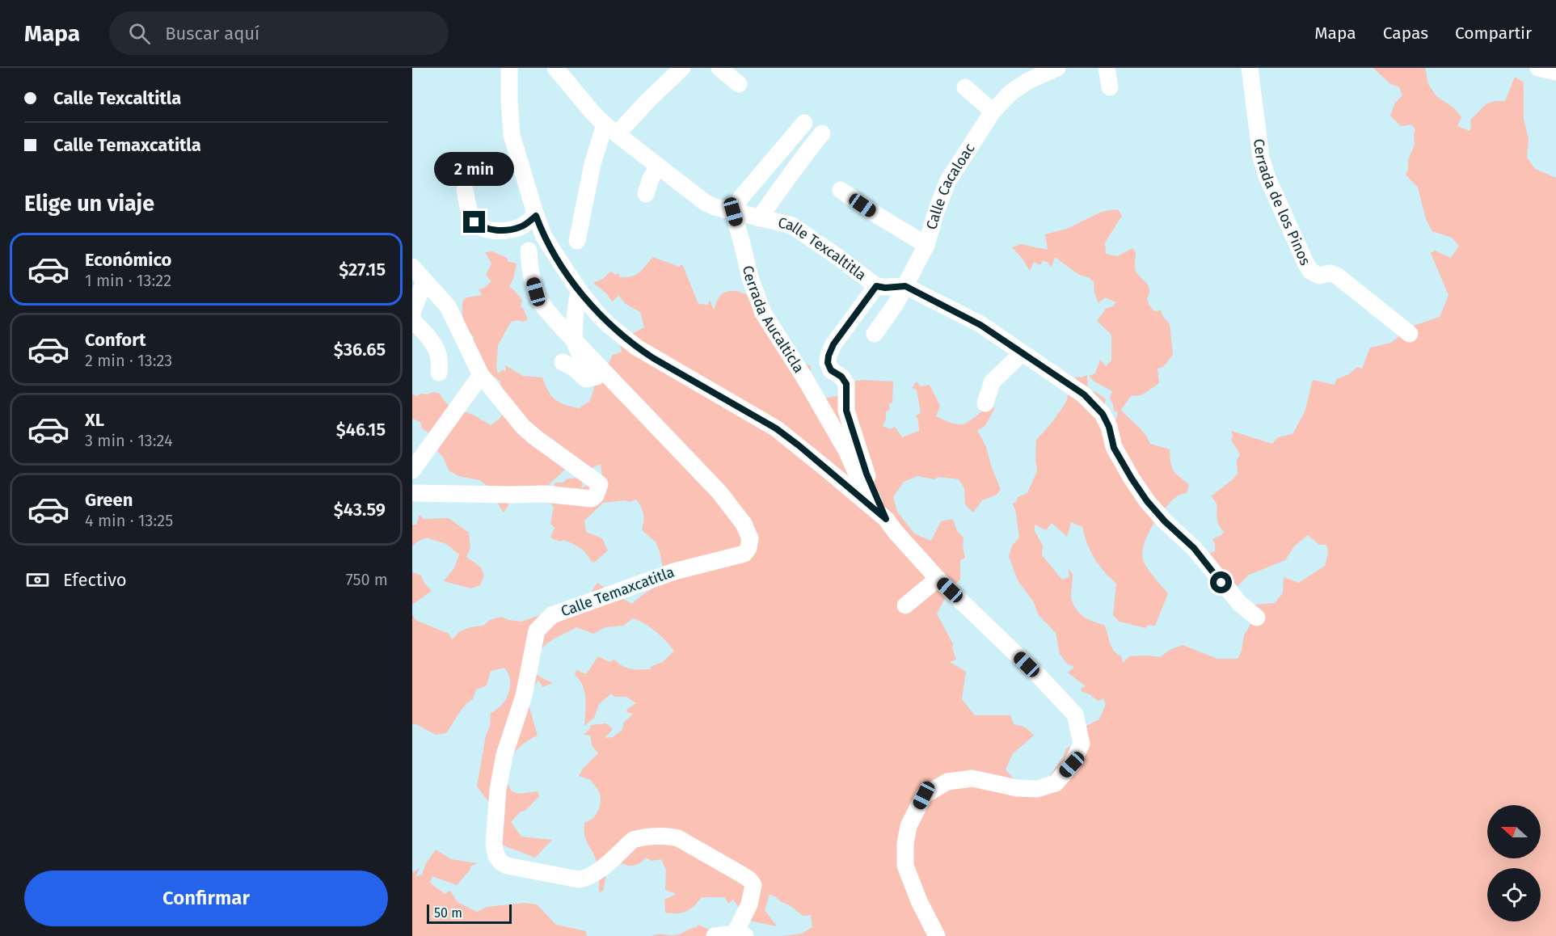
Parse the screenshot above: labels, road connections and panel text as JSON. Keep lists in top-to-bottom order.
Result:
{
  "streets": {
    "street": [
      "Calle Cacaloac",
      "Cerrada de los Pinos",
      "Calle Texcaltitla",
      "Cerrada Aucalticla",
      "Calle Temaxcatitla"
    ]
  },
  "crossings": [
    ["Calle Cacaloac", "Calle Texcaltitla"],
    ["Calle Texcaltitla", "Cerrada Aucalticla"]
  ],
  "scale_bar": "50 m",
  "north": "left",
  "page": {
    "header": "Mapa",
    "search": "Buscar aquí",
    "nav": ["Mapa", "Capas", "Compartir"],
    "banner": ["Calle Texcaltitla", "Calle Temaxcatitla"],
    "bubble": "2 min",
    "heading": "Elige un viaje",
    "list": [
      {
        "name": "Económico",
        "note": "1 min · 13:22",
        "value": "$27.15"
      },
      {
        "name": "Confort",
        "note": "2 min · 13:23",
        "value": "$36.65"
      },
      {
        "name": "XL",
        "note": "3 min · 13:24",
        "value": "$46.15"
      },
      {
        "name": "Green",
        "note": "4 min · 13:25",
        "value": "$43.59"
      }
    ],
    "pay": ["Efectivo", "750 m"],
    "buttons": "Confirmar",
    "scale": "50 m"
  }
}
